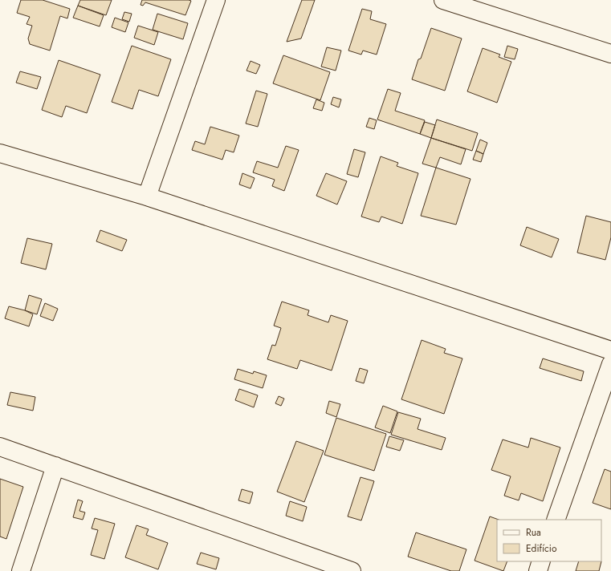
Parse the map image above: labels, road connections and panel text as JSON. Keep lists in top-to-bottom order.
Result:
{
  "legend": ["Rua", "Edifício"]
}
